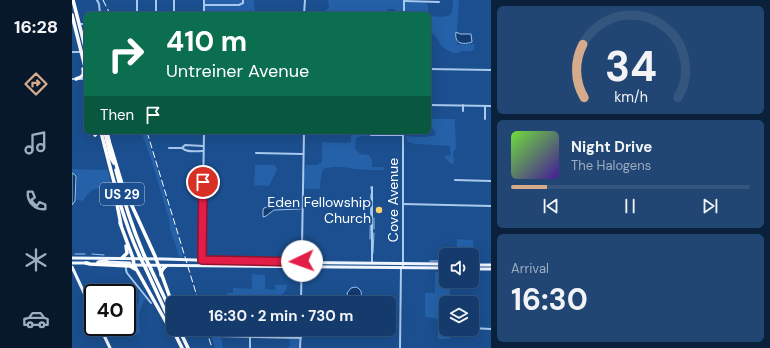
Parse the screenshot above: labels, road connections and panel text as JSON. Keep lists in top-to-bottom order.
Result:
{
  "streets": {
    "highway": ["US 29"],
    "street": ["Cove Avenue"]
  },
  "places": ["Eden Fellowship Church"],
  "page": {
    "tabs": "16:28",
    "turn": ["410 m", "Untreiner Avenue"],
    "then": "Then",
    "song": ["Night Drive", "The Halogens"],
    "tile": ["Arrival", "16:30"],
    "limit": "40",
    "trip": "16:30 · 2 min · 730 m",
    "gauge": ["34", "km/h"]
  }
}
